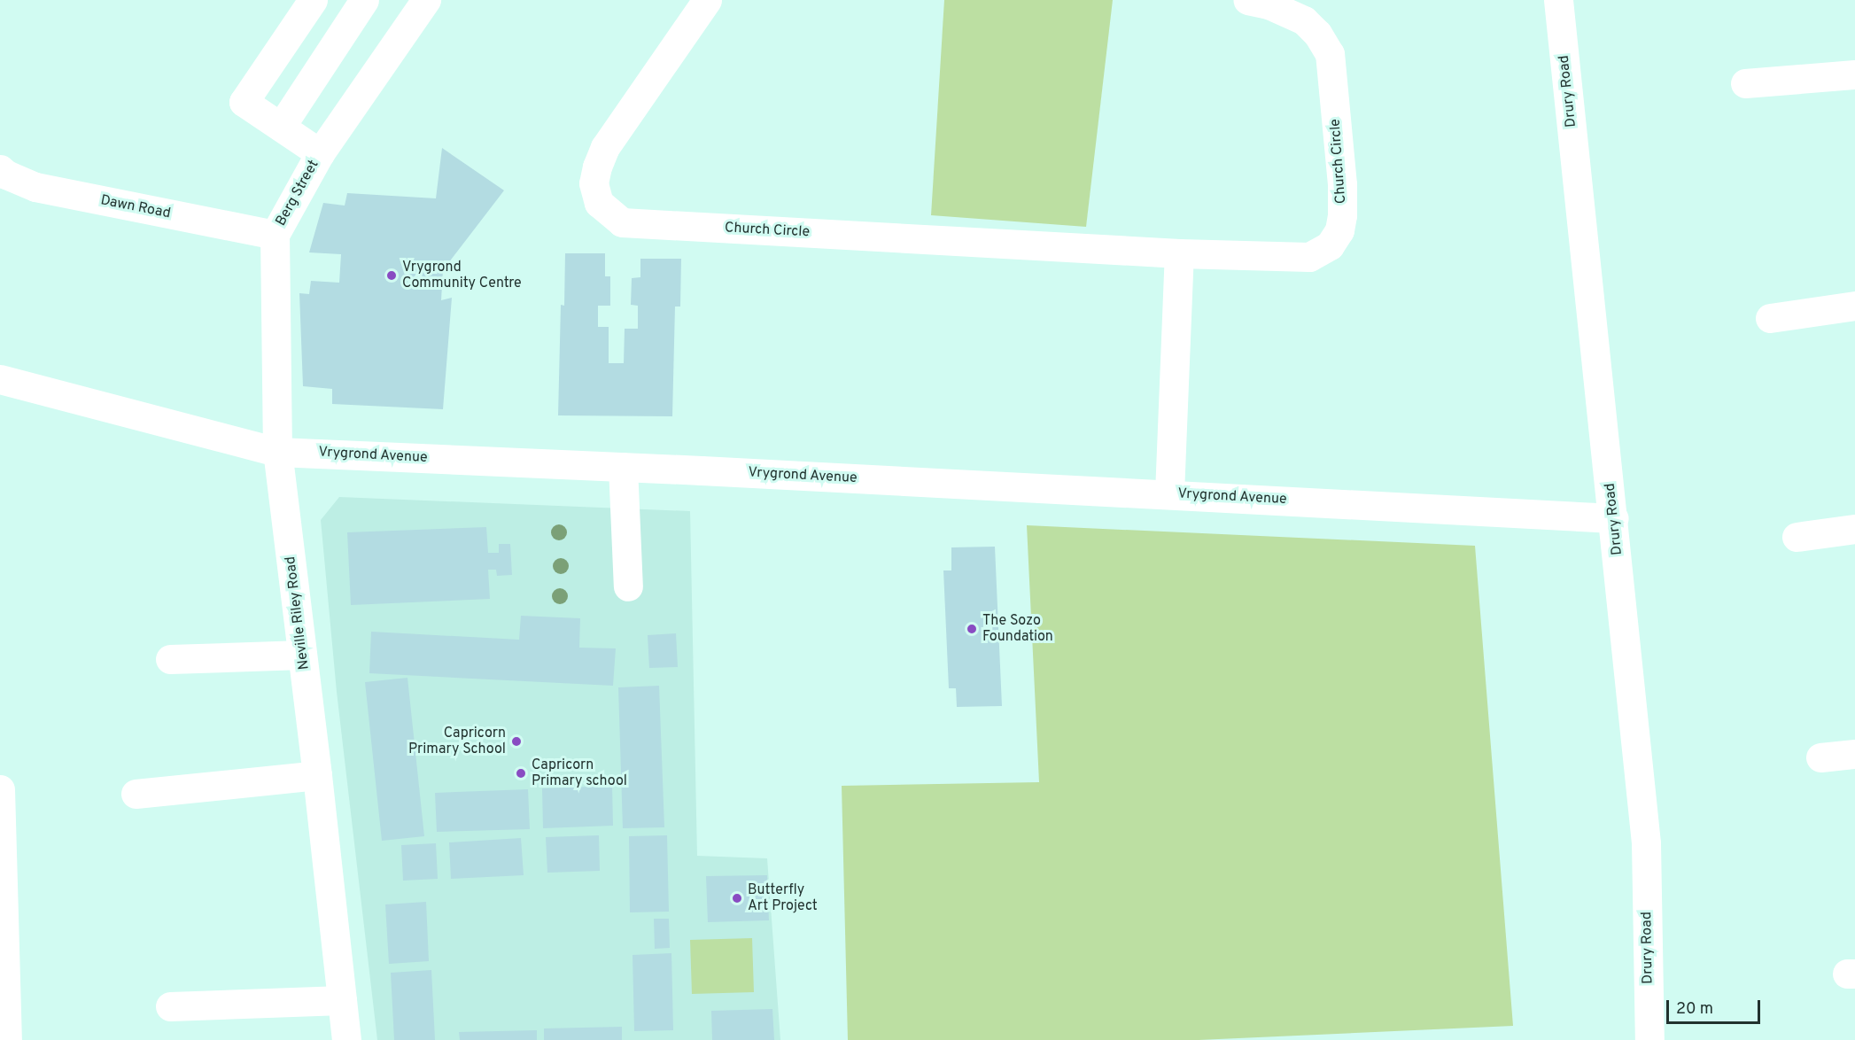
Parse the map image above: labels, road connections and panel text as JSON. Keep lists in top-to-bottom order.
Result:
{
  "streets": {
    "street": [
      "Drury Road",
      "Church Circle",
      "Berg Street",
      "Dawn Road",
      "Vrygrond Avenue",
      "Neville Riley Road"
    ]
  },
  "crossings": [
    ["Drury Road", "Vrygrond Avenue"],
    ["Berg Street", "Dawn Road"],
    ["Berg Street", "Vrygrond Avenue"],
    ["Berg Street", "Neville Riley Road"],
    ["Vrygrond Avenue", "Neville Riley Road"]
  ],
  "places": [
    "Vrygrond Community Centre",
    "The Sozo Foundation",
    "Capricorn Primary School",
    "Capricorn Primary school",
    "Butterfly Art Project"
  ],
  "scale_bar": "20 m"
}
